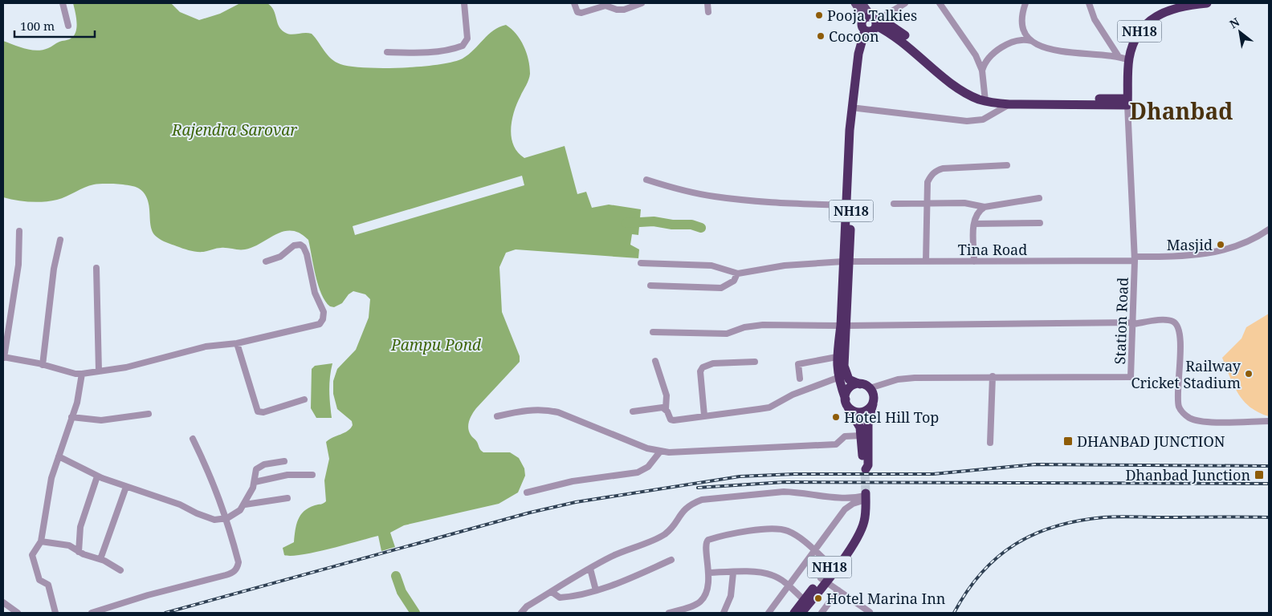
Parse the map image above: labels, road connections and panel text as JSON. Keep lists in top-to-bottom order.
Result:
{
  "streets": {
    "highway": ["NH18"],
    "street": ["Tina Road", "Station Road"]
  },
  "crossings": [
    ["NH18", "Tina Road"],
    ["NH18", "Station Road"],
    ["Tina Road", "Station Road"]
  ],
  "districts": ["Dhanbad"],
  "water": ["Rajendra Sarovar", "Pampu Pond"],
  "places": {
    "other": [
      "Pooja Talkies",
      "Cocoon",
      "Masjid",
      "Railway Cricket Stadium",
      "Hotel Hill Top",
      "Hotel Marina Inn"
    ],
    "transit": ["DHANBAD JUNCTION", "Dhanbad Junction"]
  },
  "scale_bar": "100 m",
  "north": "top left"
}
